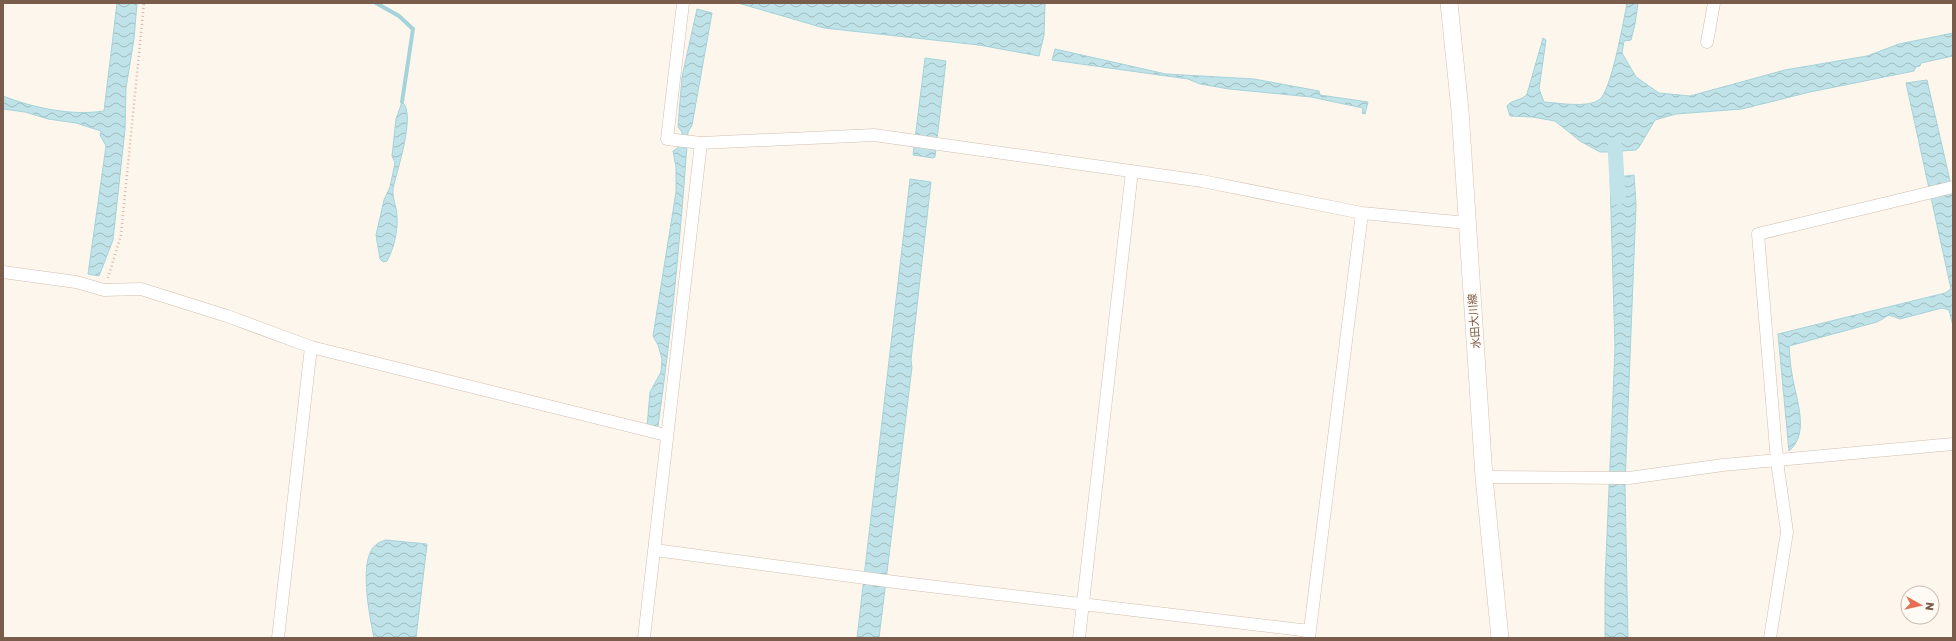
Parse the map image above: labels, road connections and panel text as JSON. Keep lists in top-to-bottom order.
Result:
{
  "streets": {
    "main road": ["水田大川線"]
  },
  "north": "right"
}
